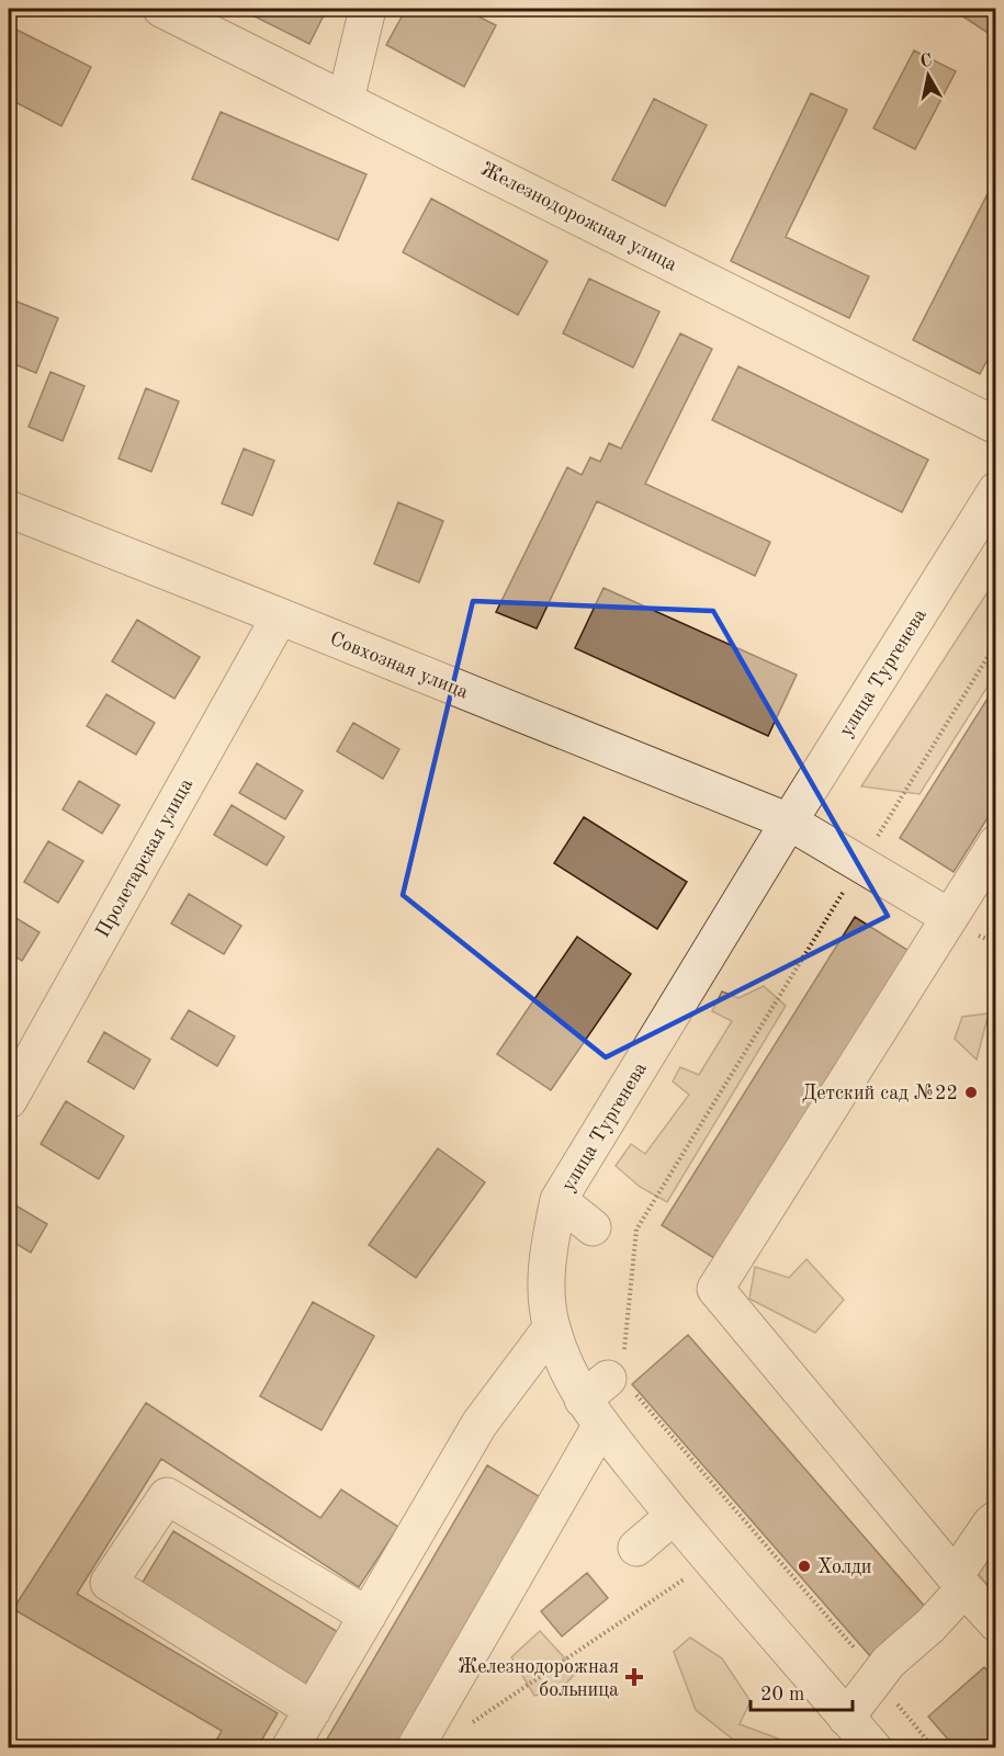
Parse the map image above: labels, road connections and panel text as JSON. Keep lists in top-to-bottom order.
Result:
{
  "streets": {
    "street": [
      "Железнодорожная улица",
      "Совхозная улица",
      "улица Тургенева",
      "Пролетарская улица"
    ]
  },
  "crossings": [
    ["Совхозная улица", "улица Тургенева"],
    ["Совхозная улица", "Пролетарская улица"]
  ],
  "places": {
    "other": ["Детский сад №22", "Холди"],
    "health": ["Железнодорожная больница"]
  },
  "scale_bar": "20 m",
  "north": "top"
}
